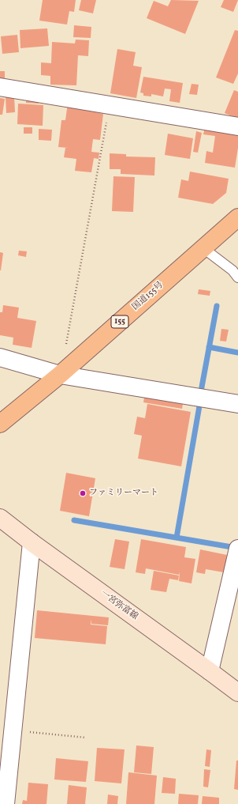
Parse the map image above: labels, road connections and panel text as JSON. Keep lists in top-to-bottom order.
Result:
{
  "streets": {
    "highway": ["国道155号", "155"],
    "main road": ["一宮弥富線"]
  },
  "places": ["ファミリーマート"]
}
